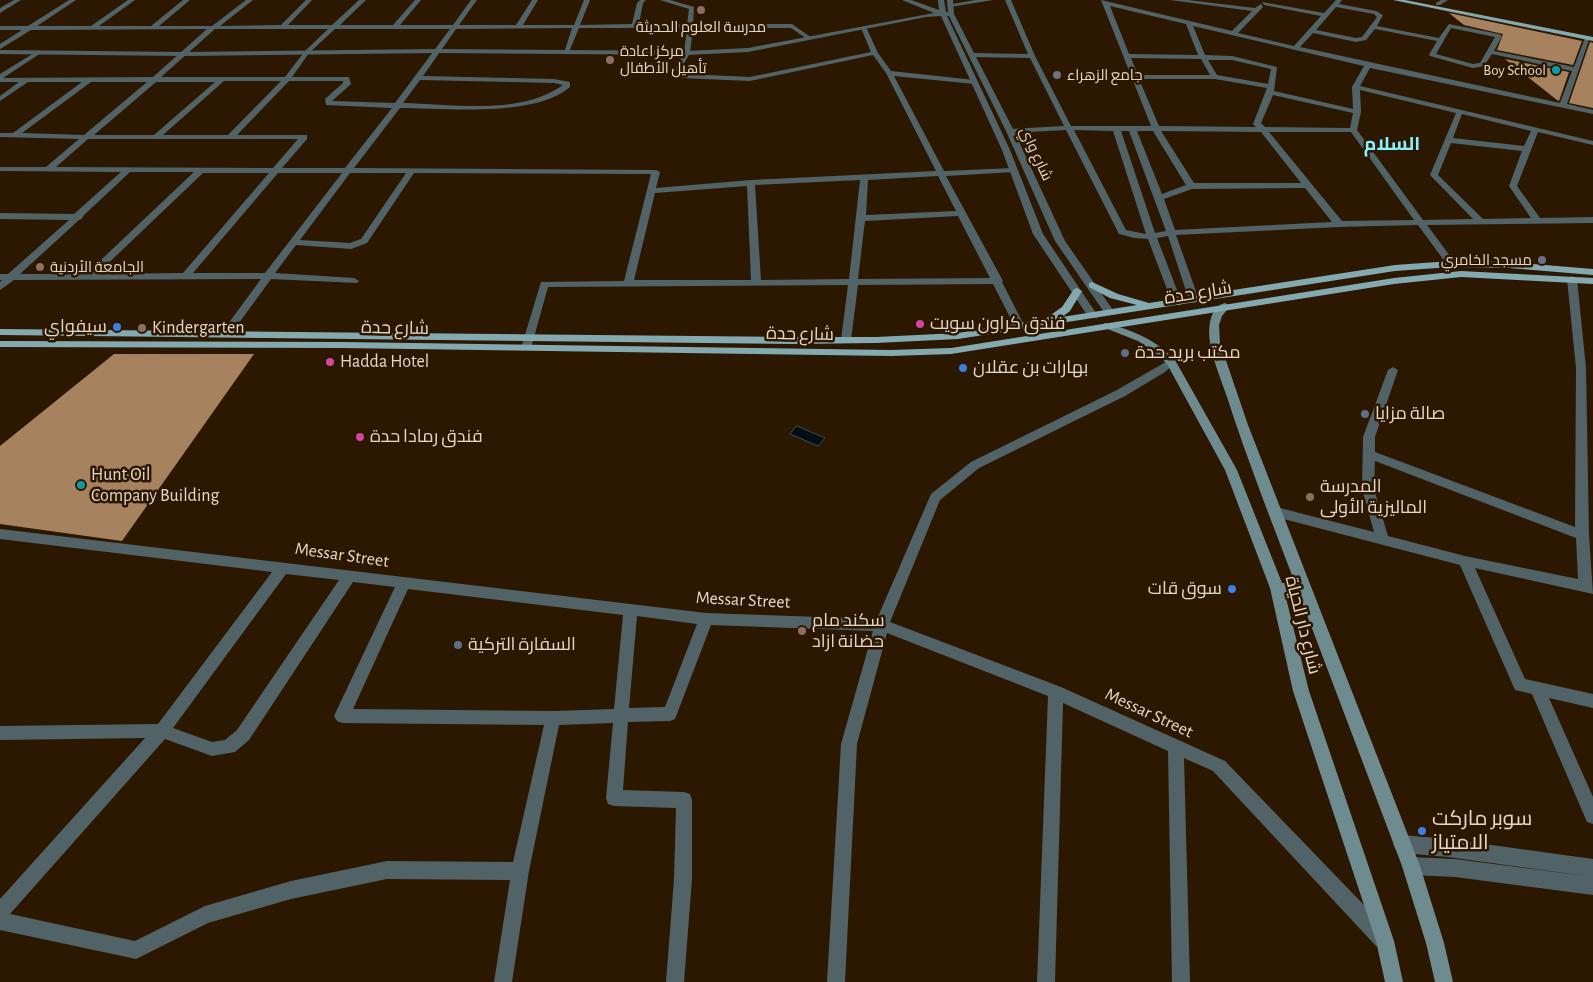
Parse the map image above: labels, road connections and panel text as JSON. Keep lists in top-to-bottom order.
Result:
{
  "streets": {
    "main road": ["شارع حدة", "شارع دار الحياة"],
    "street": ["شارع واي", "Messar Street"]
  },
  "crossings": [
    ["شارع واي", "شارع حدة"],
    ["شارع واي", "شارع دار الحياة"],
    ["شارع حدة", "شارع دار الحياة"],
    ["Messar Street", "شارع دار الحياة"]
  ],
  "districts": ["السلام"],
  "places": [
    "مدرسة العلوم الحديثة",
    "مركز اعادة تأهيل الأطفال",
    "Boy School",
    "جامع الزهراء",
    "مسجد الخامري",
    "الجامعة الأردنية",
    "فندق كراون سويت",
    "سيفواي",
    "Kindergarten",
    "مكتب بريد حدة",
    "Hadda Hotel",
    "بهارات بن عقلان",
    "صالة مزايا",
    "فندق رمادا حدة",
    "Hunt Oil Company Building",
    "المدرسة الماليزية الأولى",
    "سوق قات",
    "سكند مام حضانة ازاد",
    "السفارة التركية",
    "سوبر ماركت الامتياز"
  ]
}
